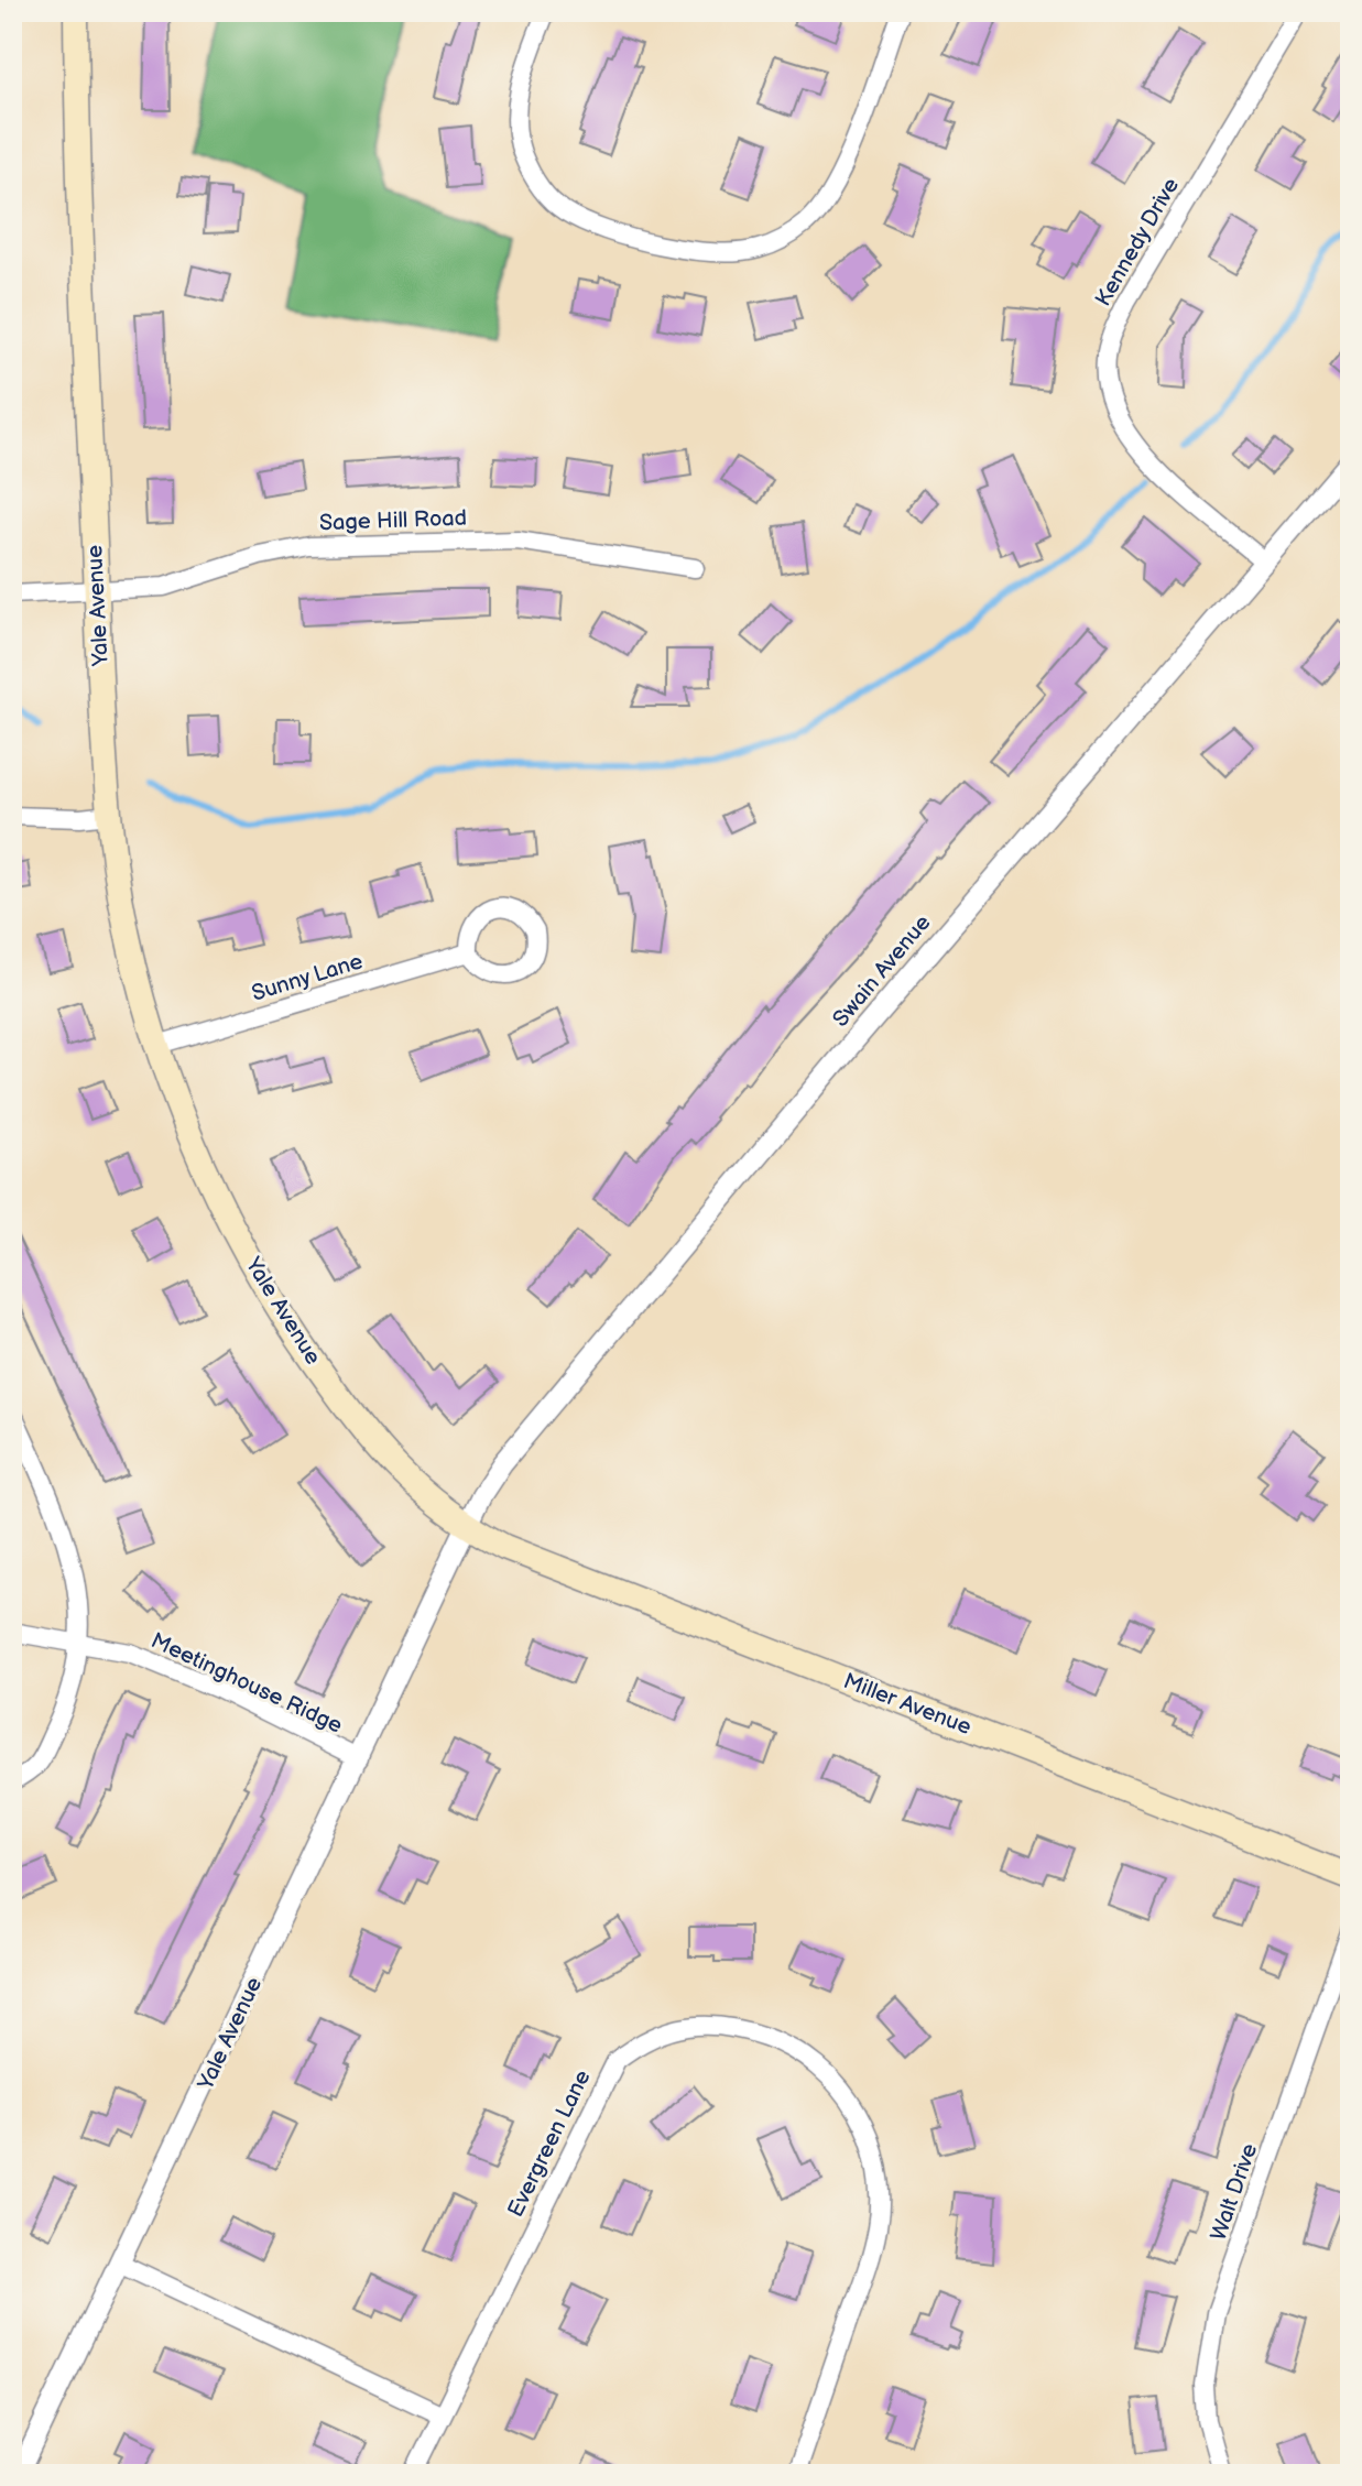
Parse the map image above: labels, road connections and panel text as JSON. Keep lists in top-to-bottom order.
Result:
{
  "streets": {
    "main road": ["Yale Avenue", "Miller Avenue"],
    "street": [
      "Kennedy Drive",
      "Sage Hill Road",
      "Swain Avenue",
      "Sunny Lane",
      "Meetinghouse Ridge",
      "Evergreen Lane",
      "Walt Drive"
    ]
  },
  "crossings": [
    ["Kennedy Drive", "Swain Avenue"],
    ["Sage Hill Road", "Yale Avenue"],
    ["Yale Avenue", "Swain Avenue"],
    ["Yale Avenue", "Sunny Lane"],
    ["Yale Avenue", "Meetinghouse Ridge"],
    ["Yale Avenue", "Miller Avenue"],
    ["Swain Avenue", "Miller Avenue"]
  ]
}
